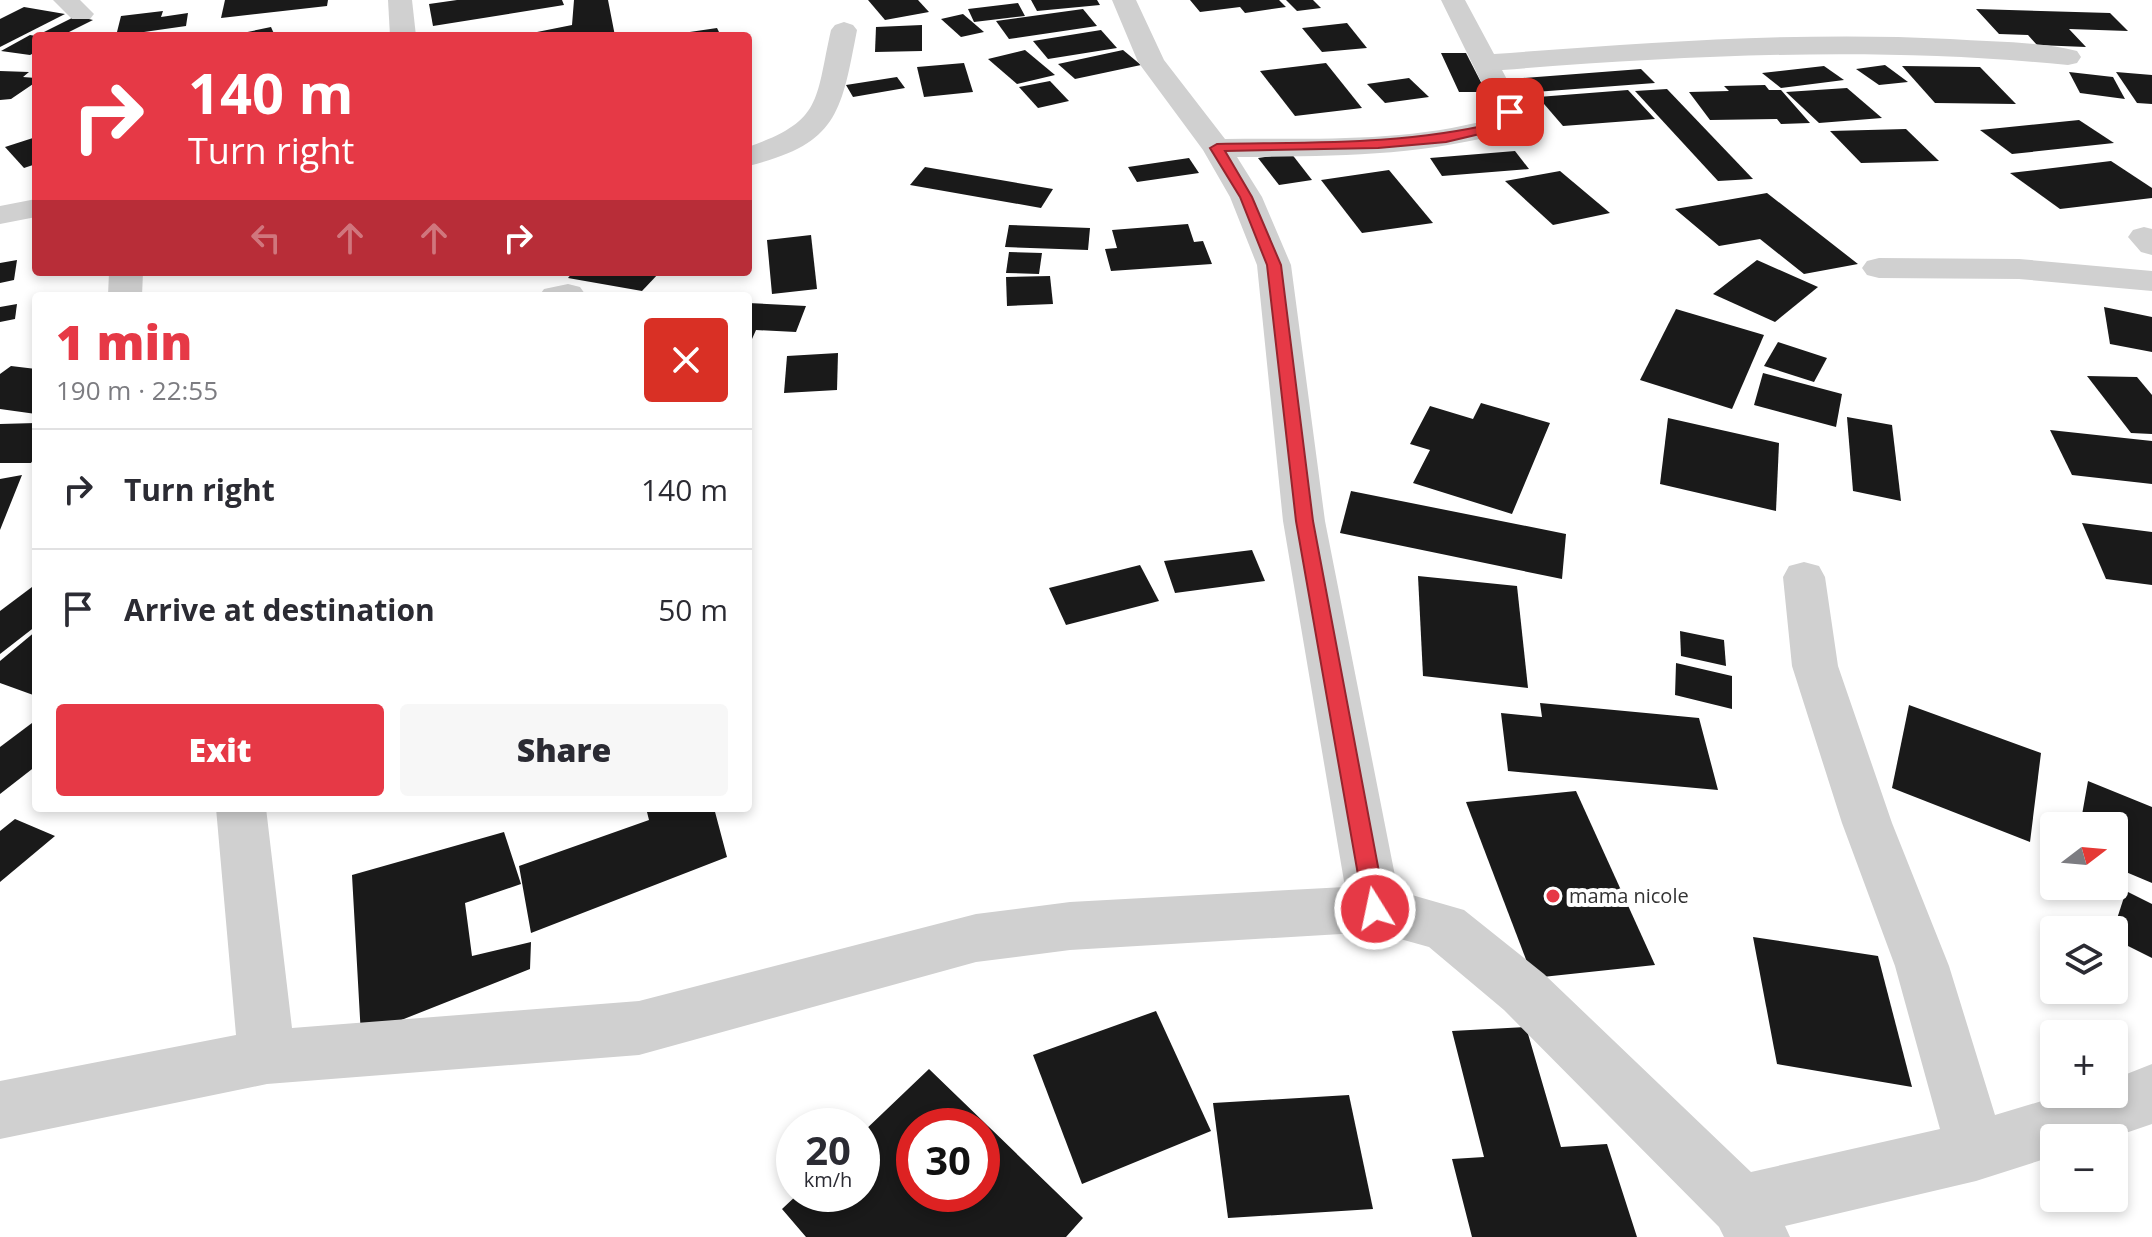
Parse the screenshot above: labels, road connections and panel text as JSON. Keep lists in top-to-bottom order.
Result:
{
  "places": ["mama nicole"],
  "north": "right",
  "page": {
    "turn": ["140 m", "Turn right"],
    "heading": ["1 min", "190 m · 22:55"],
    "list": [
      {
        "name": "Turn right",
        "value": "140 m"
      },
      {
        "name": "Arrive at destination",
        "value": "50 m"
      }
    ],
    "buttons": ["Exit", "Share"],
    "map_buttons": ["+", "−"],
    "speed": "20 km/h",
    "limit": "30"
  }
}
